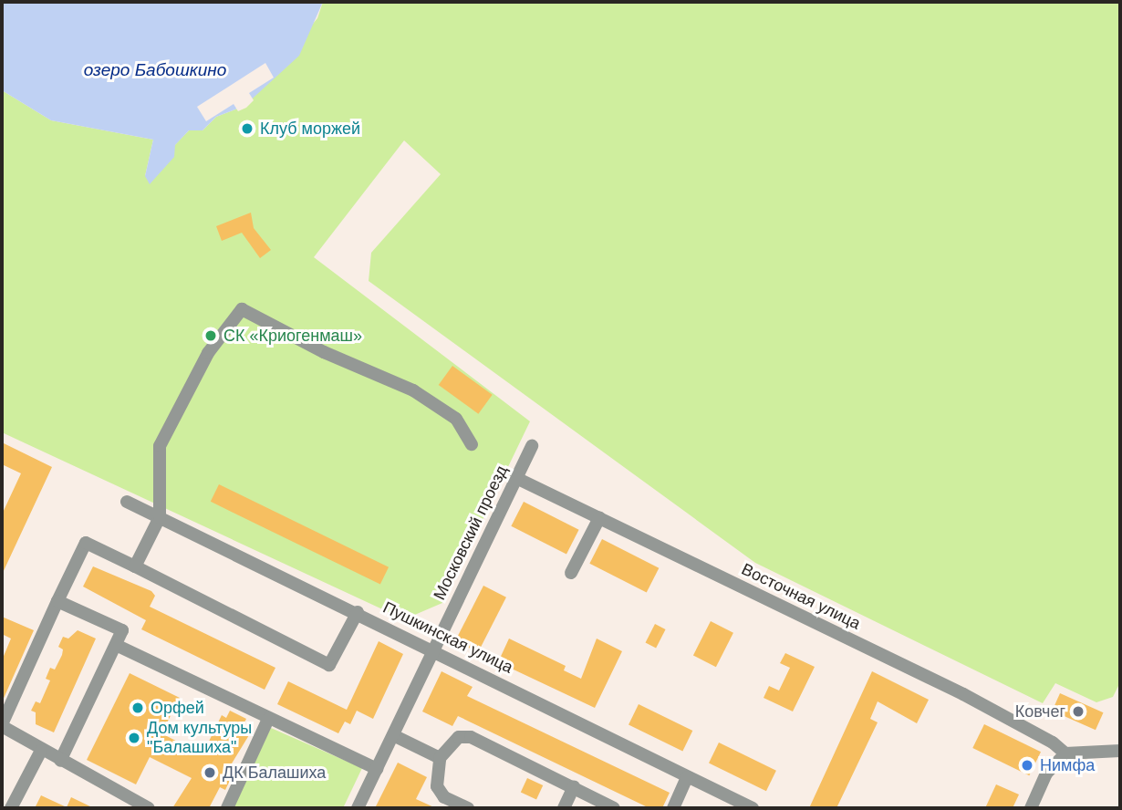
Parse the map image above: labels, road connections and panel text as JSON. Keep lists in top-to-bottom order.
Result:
{
  "streets": {
    "street": ["Московский проезд", "Восточная улица", "Пушкинская улица"]
  },
  "crossings": [
    ["Московский проезд", "Восточная улица"],
    ["Московский проезд", "Пушкинская улица"]
  ],
  "water": ["озеро Бабошкино"],
  "places": [
    "Клуб моржей",
    "СК «Криогенмаш»",
    "Орфей",
    "Ковчег",
    "Дом культуры \"Балашиха\"",
    "Нимфа",
    "ДК Балашиха"
  ]
}
